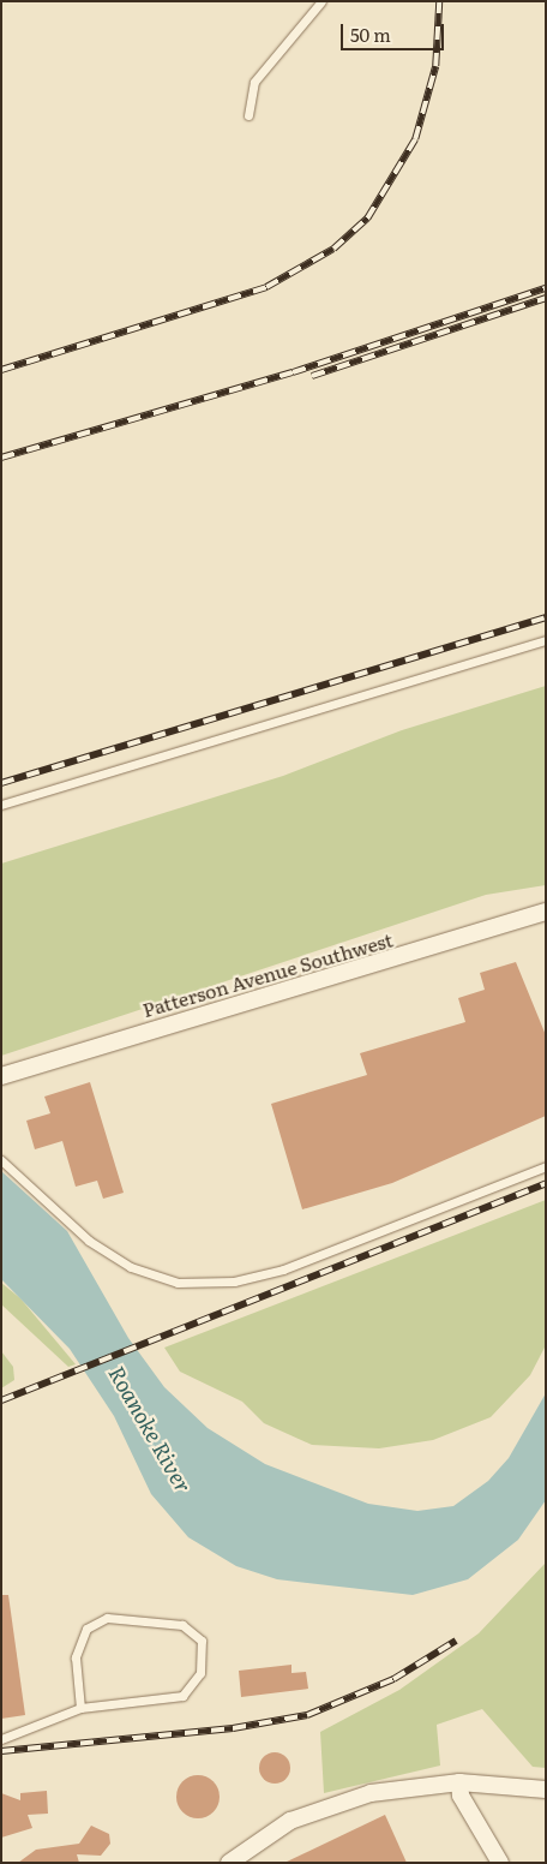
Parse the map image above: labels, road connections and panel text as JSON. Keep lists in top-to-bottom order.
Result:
{
  "streets": {
    "street": ["Patterson Avenue Southwest"]
  },
  "water": ["Roanoke River"],
  "scale_bar": "50 m"
}
